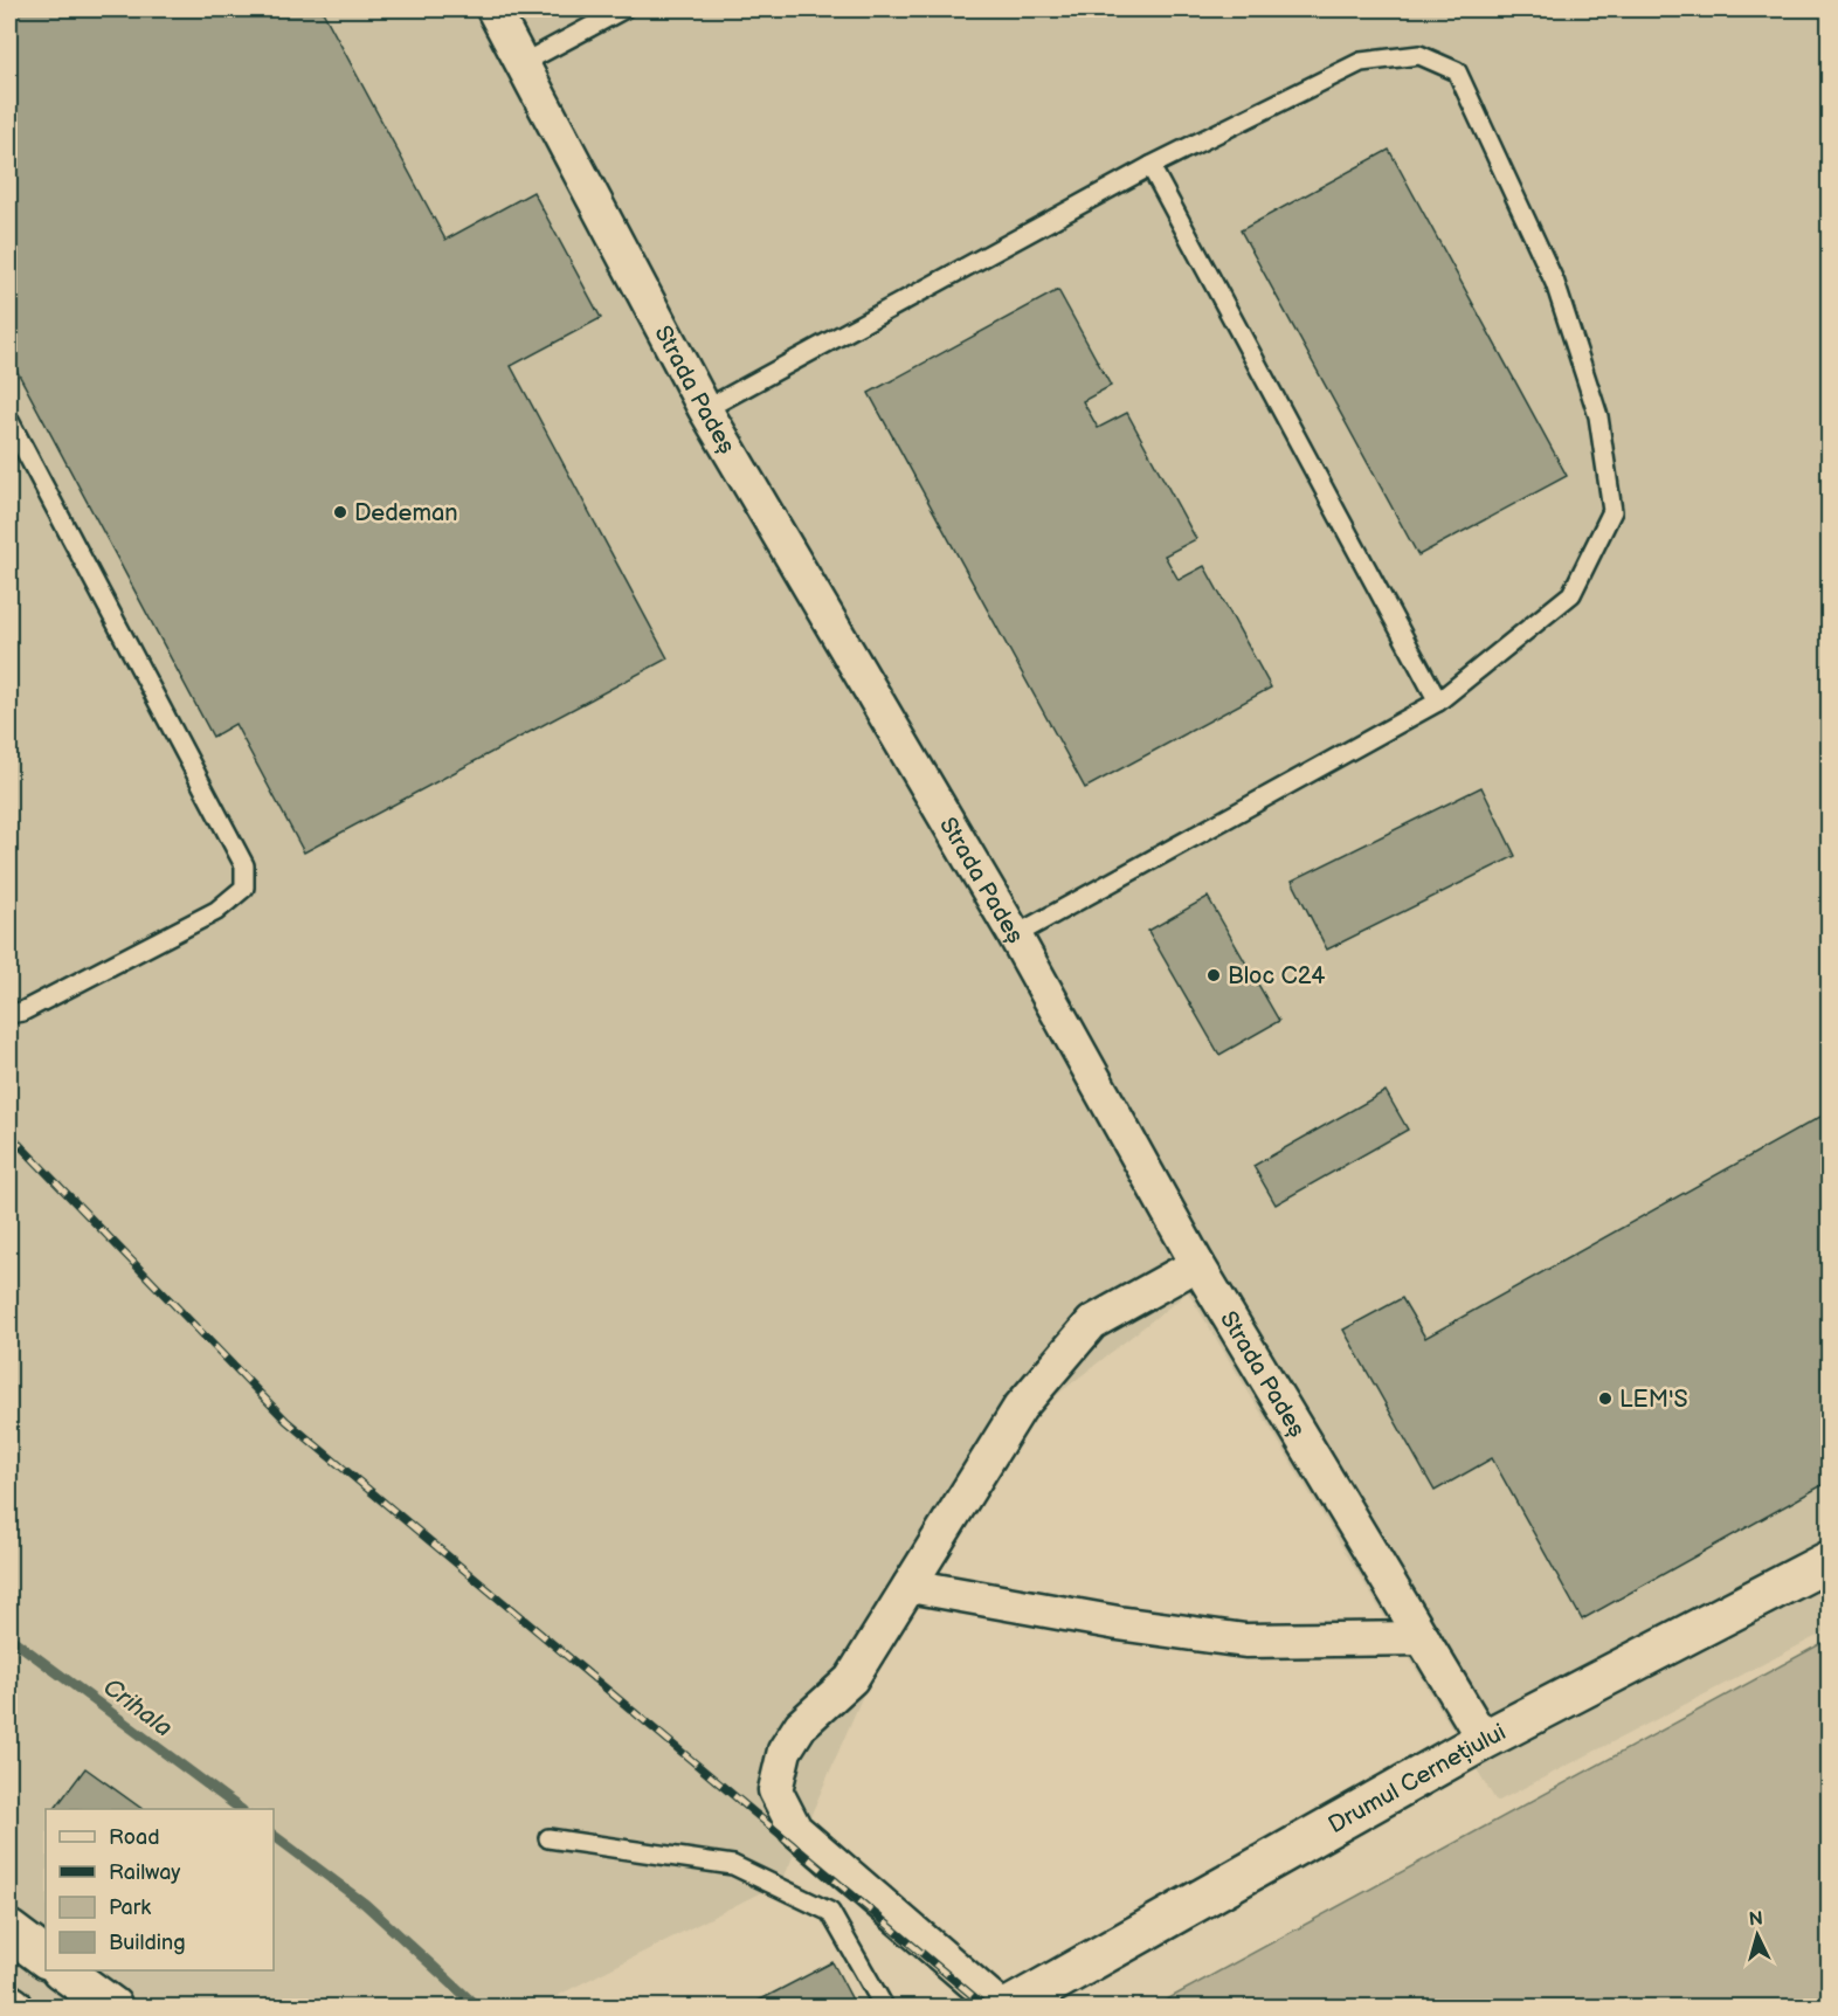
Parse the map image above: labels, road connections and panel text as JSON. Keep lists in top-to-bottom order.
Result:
{
  "streets": {
    "main road": ["Drumul Cernețiului"],
    "street": ["Strada Padeș"]
  },
  "crossings": [
    ["Strada Padeș", "Drumul Cernețiului"]
  ],
  "water": ["Crihala"],
  "places": ["Dedeman", "Bloc C24", "LEM'S"],
  "legend": [
    "Road",
    "Railway",
    "Park",
    "Building"
  ],
  "north": "top"
}
